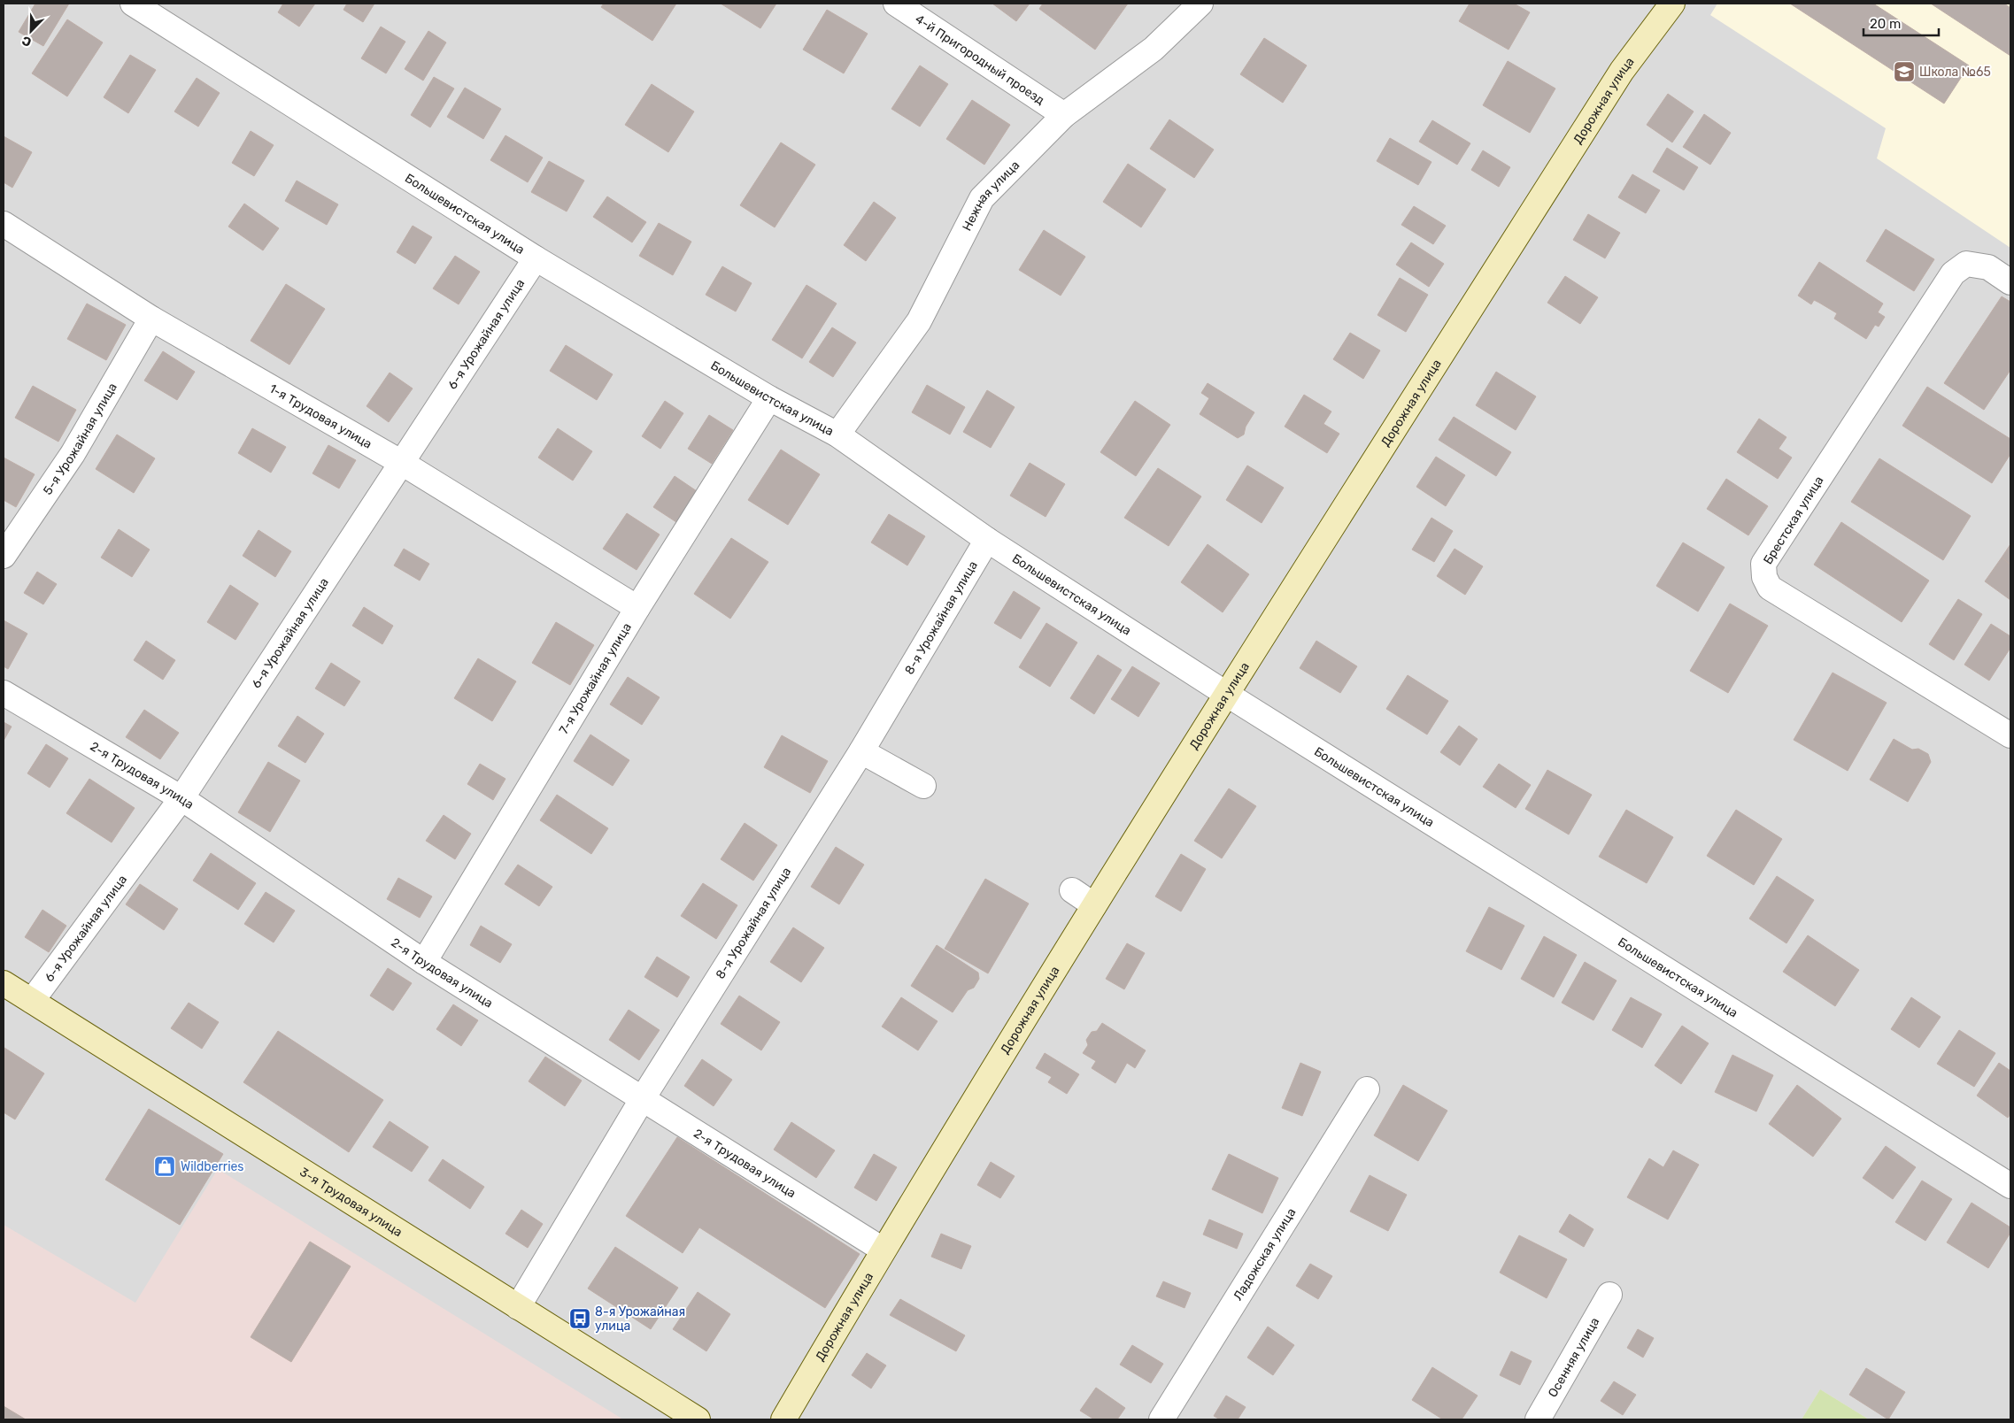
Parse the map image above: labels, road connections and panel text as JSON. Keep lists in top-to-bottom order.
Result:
{
  "streets": {
    "street": [
      "4-й Пригородный проезд",
      "Дорожная улица",
      "Нежная улица",
      "Большевистская улица",
      "6-я Урожайная улица",
      "1-я Трудовая улица",
      "5-я Урожайная улица",
      "Брестская улица",
      "8-я Урожайная улица",
      "7-я Урожайная улица",
      "2-я Трудовая улица",
      "3-я Трудовая улица",
      "Ладожская улица",
      "Осенняя улица"
    ]
  },
  "crossings": [
    ["4-й Пригородный проезд", "Нежная улица"],
    ["Дорожная улица", "Большевистская улица"],
    ["Дорожная улица", "2-я Трудовая улица"],
    ["Нежная улица", "Большевистская улица"],
    ["Большевистская улица", "6-я Урожайная улица"],
    ["Большевистская улица", "8-я Урожайная улица"],
    ["Большевистская улица", "7-я Урожайная улица"],
    ["6-я Урожайная улица", "1-я Трудовая улица"],
    ["6-я Урожайная улица", "2-я Трудовая улица"],
    ["6-я Урожайная улица", "3-я Трудовая улица"],
    ["1-я Трудовая улица", "5-я Урожайная улица"],
    ["1-я Трудовая улица", "7-я Урожайная улица"],
    ["8-я Урожайная улица", "2-я Трудовая улица"],
    ["8-я Урожайная улица", "3-я Трудовая улица"],
    ["7-я Урожайная улица", "2-я Трудовая улица"]
  ],
  "places": {
    "school or university": ["Школа №65"],
    "shop": ["Wildberries"],
    "bus stop": ["8-я Урожайная улица"]
  },
  "scale_bar": "20 m",
  "north": "bottom left"
}
